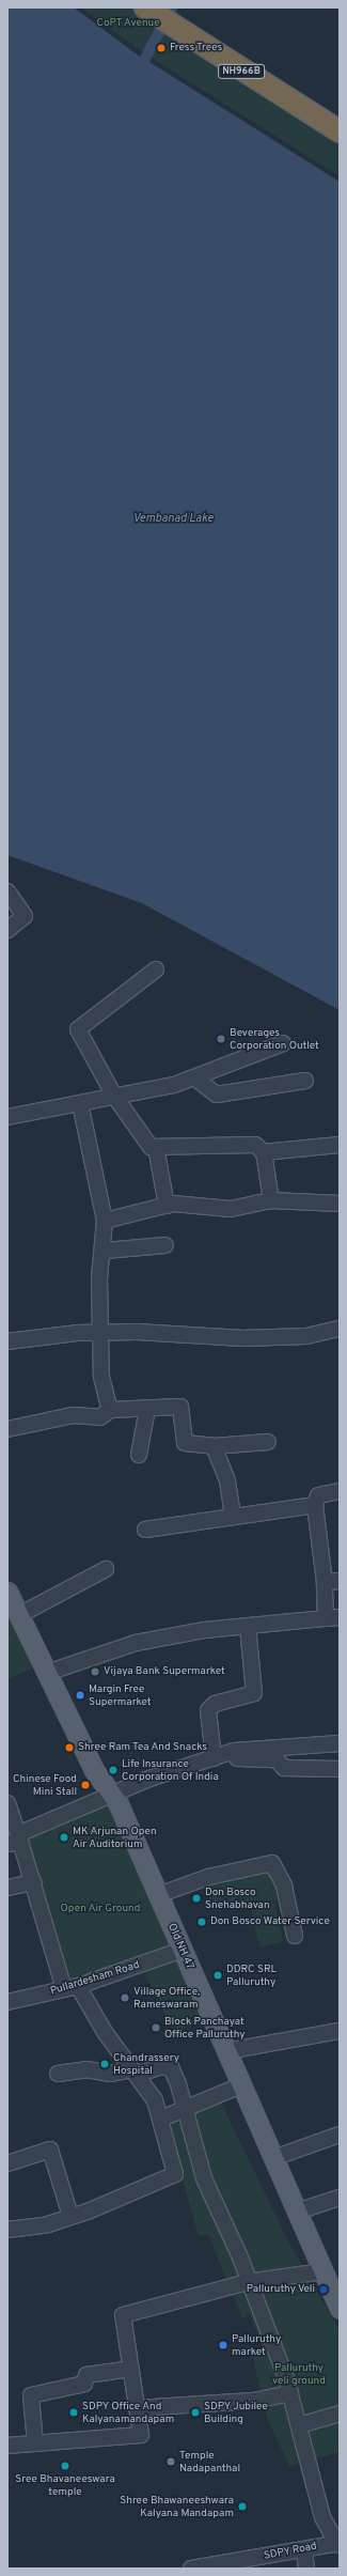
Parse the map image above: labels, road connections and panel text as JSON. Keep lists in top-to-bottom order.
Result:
{
  "streets": {
    "highway": ["NH966B"],
    "main road": ["Old NH 47"],
    "street": ["Pullardesham Road", "SDPY Road"]
  },
  "crossings": [
    ["Old NH 47", "Pullardesham Road"]
  ],
  "water": ["Vembanad Lake"],
  "parks": ["CoPT Avenue", "Open Air Ground", "Palluruthy veli ground"],
  "places": [
    "Fress Trees",
    "Beverages Corporation Outlet",
    "Vijaya Bank Supermarket",
    "Margin Free Supermarket",
    "Shree Ram Tea And Snacks",
    "Life Insurance Corporation Of India",
    "Chinese Food Mini Stall",
    "MK Arjunan Open Air Auditorium",
    "Don Bosco Snehabhavan",
    "Don Bosco Water Service",
    "DDRC SRL Palluruthy",
    "Village Office, Rameswaram",
    "Block Panchayat Office Palluruthy",
    "Chandrassery Hospital",
    "Palluruthy Veli",
    "Palluruthy market",
    "SDPY Office And Kalyanamandapam",
    "SDPY Jubilee Building",
    "Temple Nadapanthal",
    "Sree Bhavaneeswara temple",
    "Shree Bhawaneeshwara Kalyana Mandapam"
  ]
}
